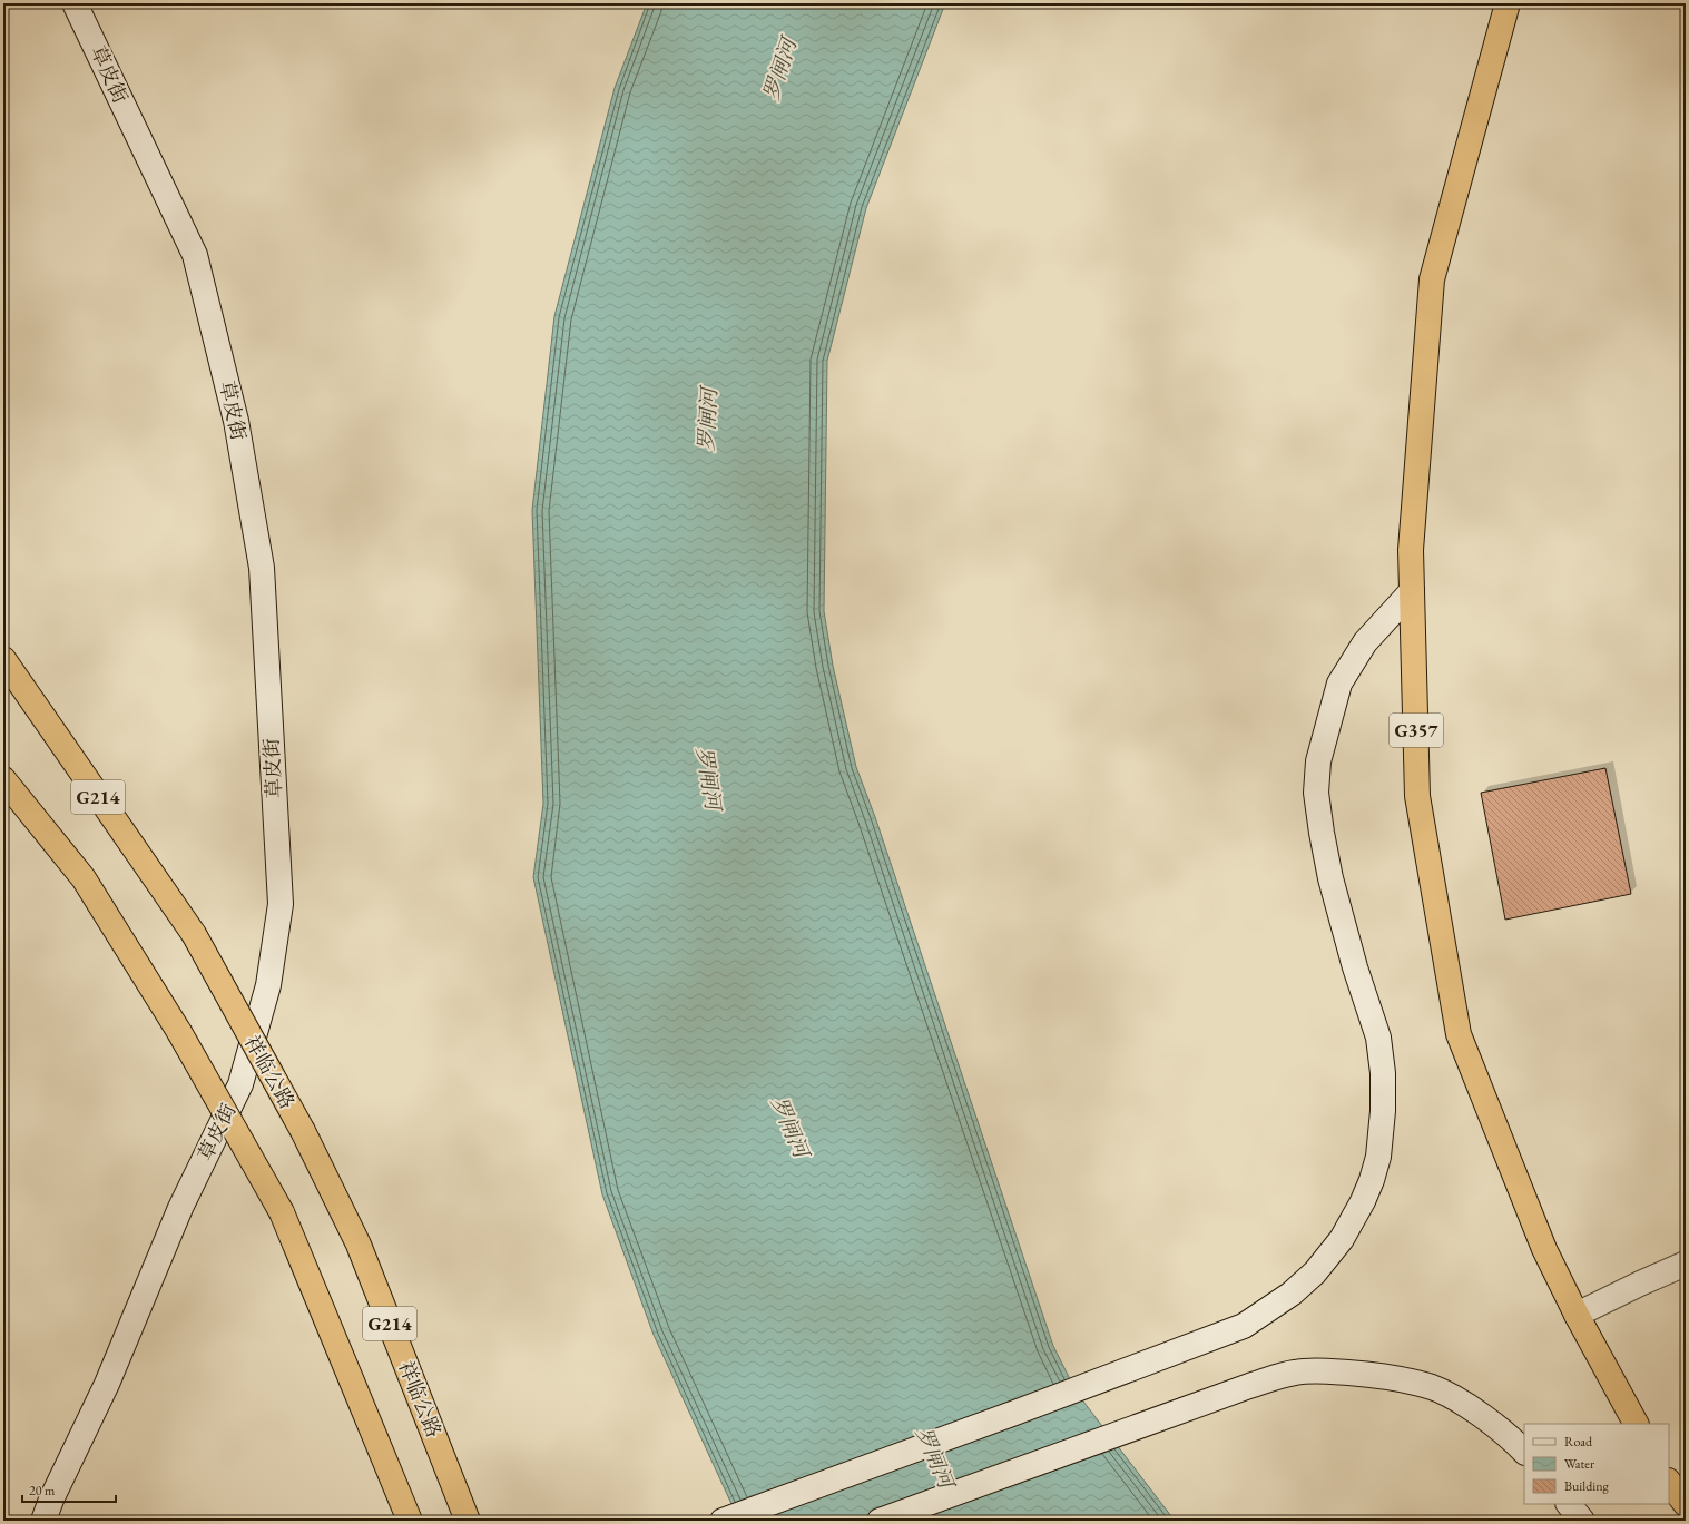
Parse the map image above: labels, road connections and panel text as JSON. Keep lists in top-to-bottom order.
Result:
{
  "streets": {
    "highway": ["G357", "G214", "祥临公路"],
    "main road": ["草皮街"]
  },
  "water": ["罗闸河"],
  "legend": ["Road", "Water", "Building"],
  "scale_bar": "20 m"
}
